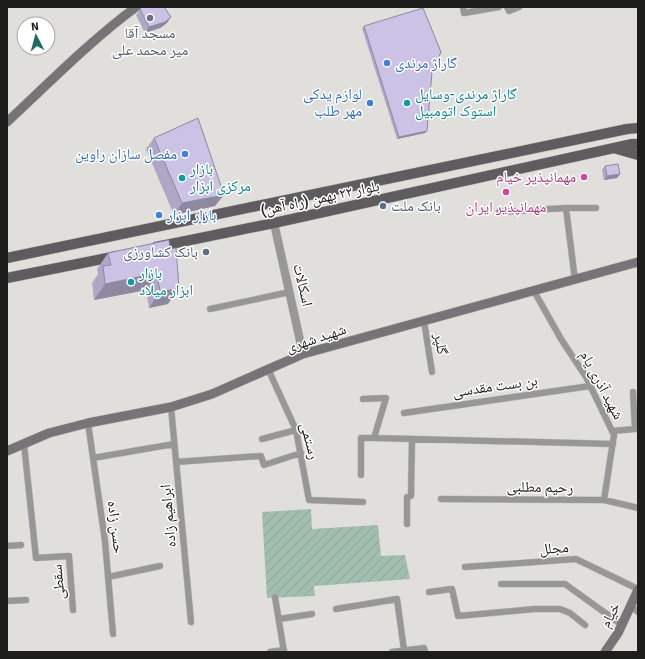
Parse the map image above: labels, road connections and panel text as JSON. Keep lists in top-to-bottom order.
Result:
{
  "streets": {
    "main road": ["بلوار ۲۲ بهمن (راه آهن)", "شهید شهری", "خیام"],
    "street": [
      "اسکالات",
      "گلپر",
      "شهید آذری یام",
      "بن بست مقدسی",
      "رستمی",
      "رحیم مطلبی",
      "ابراهیم زاده",
      "حسن زاده",
      "مجلل",
      "سقطی"
    ]
  },
  "crossings": [
    ["بلوار ۲۲ بهمن (راه آهن)", "اسکالات"],
    ["اسکالات", "شهید شهری"],
    ["شهید شهری", "گلپر"],
    ["شهید شهری", "شهید آذری یام"],
    ["شهید شهری", "رستمی"],
    ["شهید شهری", "ابراهیم زاده"],
    ["شهید شهری", "حسن زاده"],
    ["شهید شهری", "سقطی"],
    ["شهید آذری یام", "بن بست مقدسی"],
    ["شهید آذری یام", "رحیم مطلبی"],
    ["مجلل", "خیام"]
  ],
  "places": [
    "مسجد آقا میر محمد علی",
    "گاراژ مرندی",
    "لوازم یدکی مهر طلب",
    "گاراژ مرندی-وسایل استوک اتومبیل",
    "مفصل سازان راوین",
    "مهمانپذیر خیام",
    "بازار مرکزی ابزار",
    "مهمانپذیر ایران",
    "بانک ملت",
    "بازار ابزار",
    "بانک کشاورزی",
    "بازار ابزار میلاد"
  ],
  "north": "top"
}
